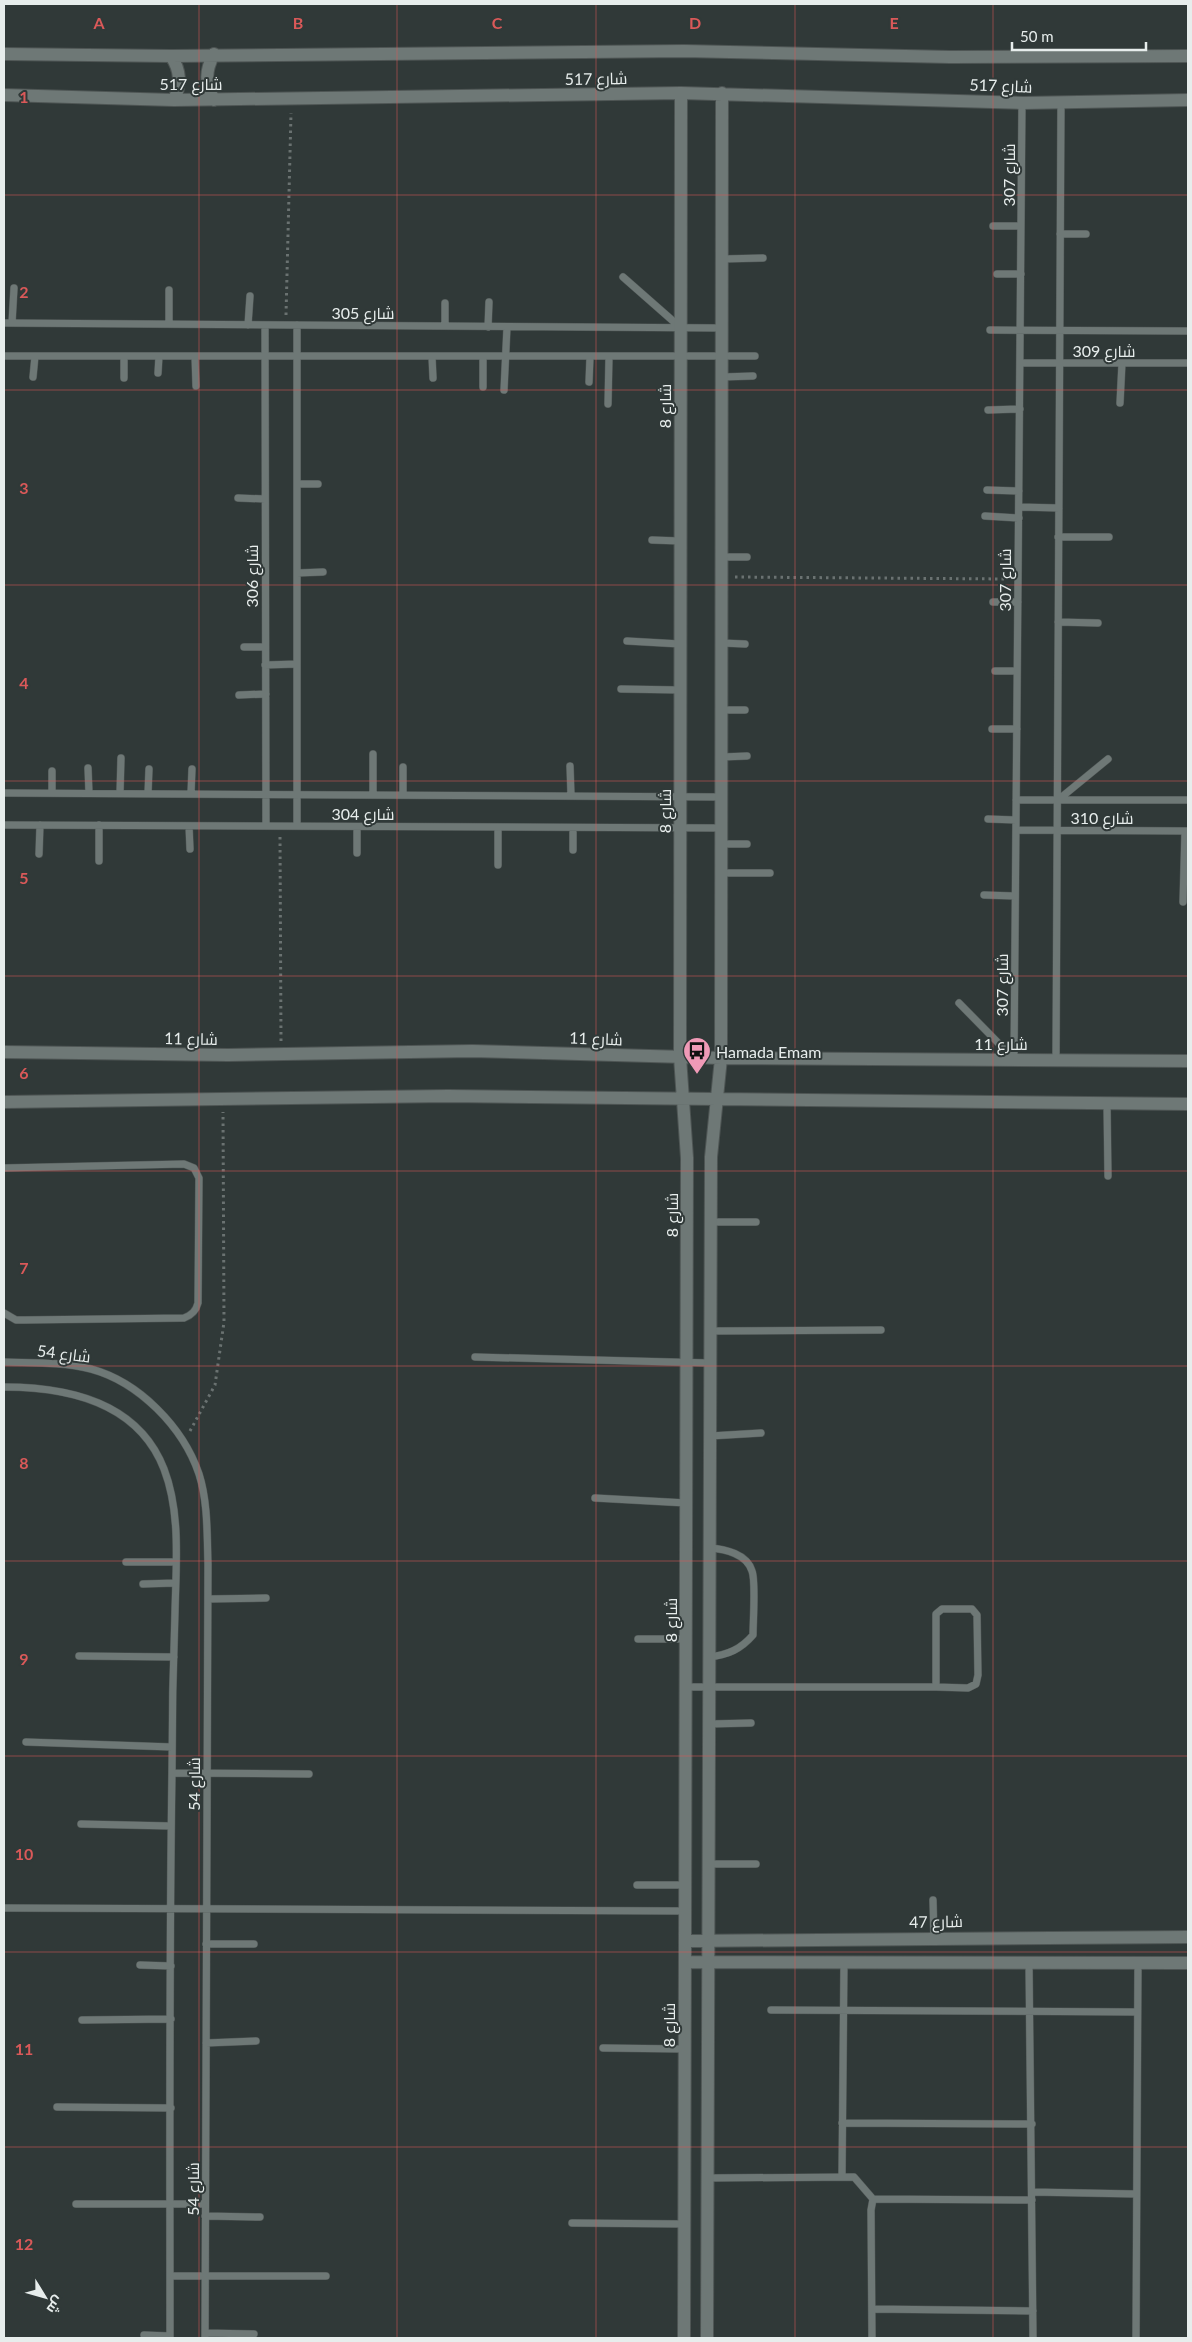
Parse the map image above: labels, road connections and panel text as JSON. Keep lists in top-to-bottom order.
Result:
{
  "streets": {
    "street": [
      "شارع 517",
      "شارع 8",
      "شارع 11",
      "شارع 47"
    ],
    "lane": [
      "شارع 307",
      "شارع 305",
      "شارع 309",
      "شارع 306",
      "شارع 304",
      "شارع 310",
      "شارع 54"
    ]
  },
  "crossings": [
    ["شارع 517", "شارع 307"],
    ["شارع 517", "شارع 8"],
    ["شارع 307", "شارع 309"],
    ["شارع 307", "شارع 310"],
    ["شارع 307", "شارع 11"],
    ["شارع 305", "شارع 8"],
    ["شارع 305", "شارع 306"],
    ["شارع 8", "شارع 304"],
    ["شارع 8", "شارع 11"],
    ["شارع 8", "شارع 47"],
    ["شارع 306", "شارع 304"]
  ],
  "places": {
    "bus stop": ["Hamada Emam"]
  },
  "scale_bar": "50 m",
  "north": "bottom right",
  "grid": {
    "columns": [
      "A",
      "B",
      "C",
      "D",
      "E"
    ],
    "rows": [
      "1",
      "2",
      "3",
      "4",
      "5",
      "6",
      "7",
      "8",
      "9",
      "10",
      "11",
      "12"
    ]
  }
}
